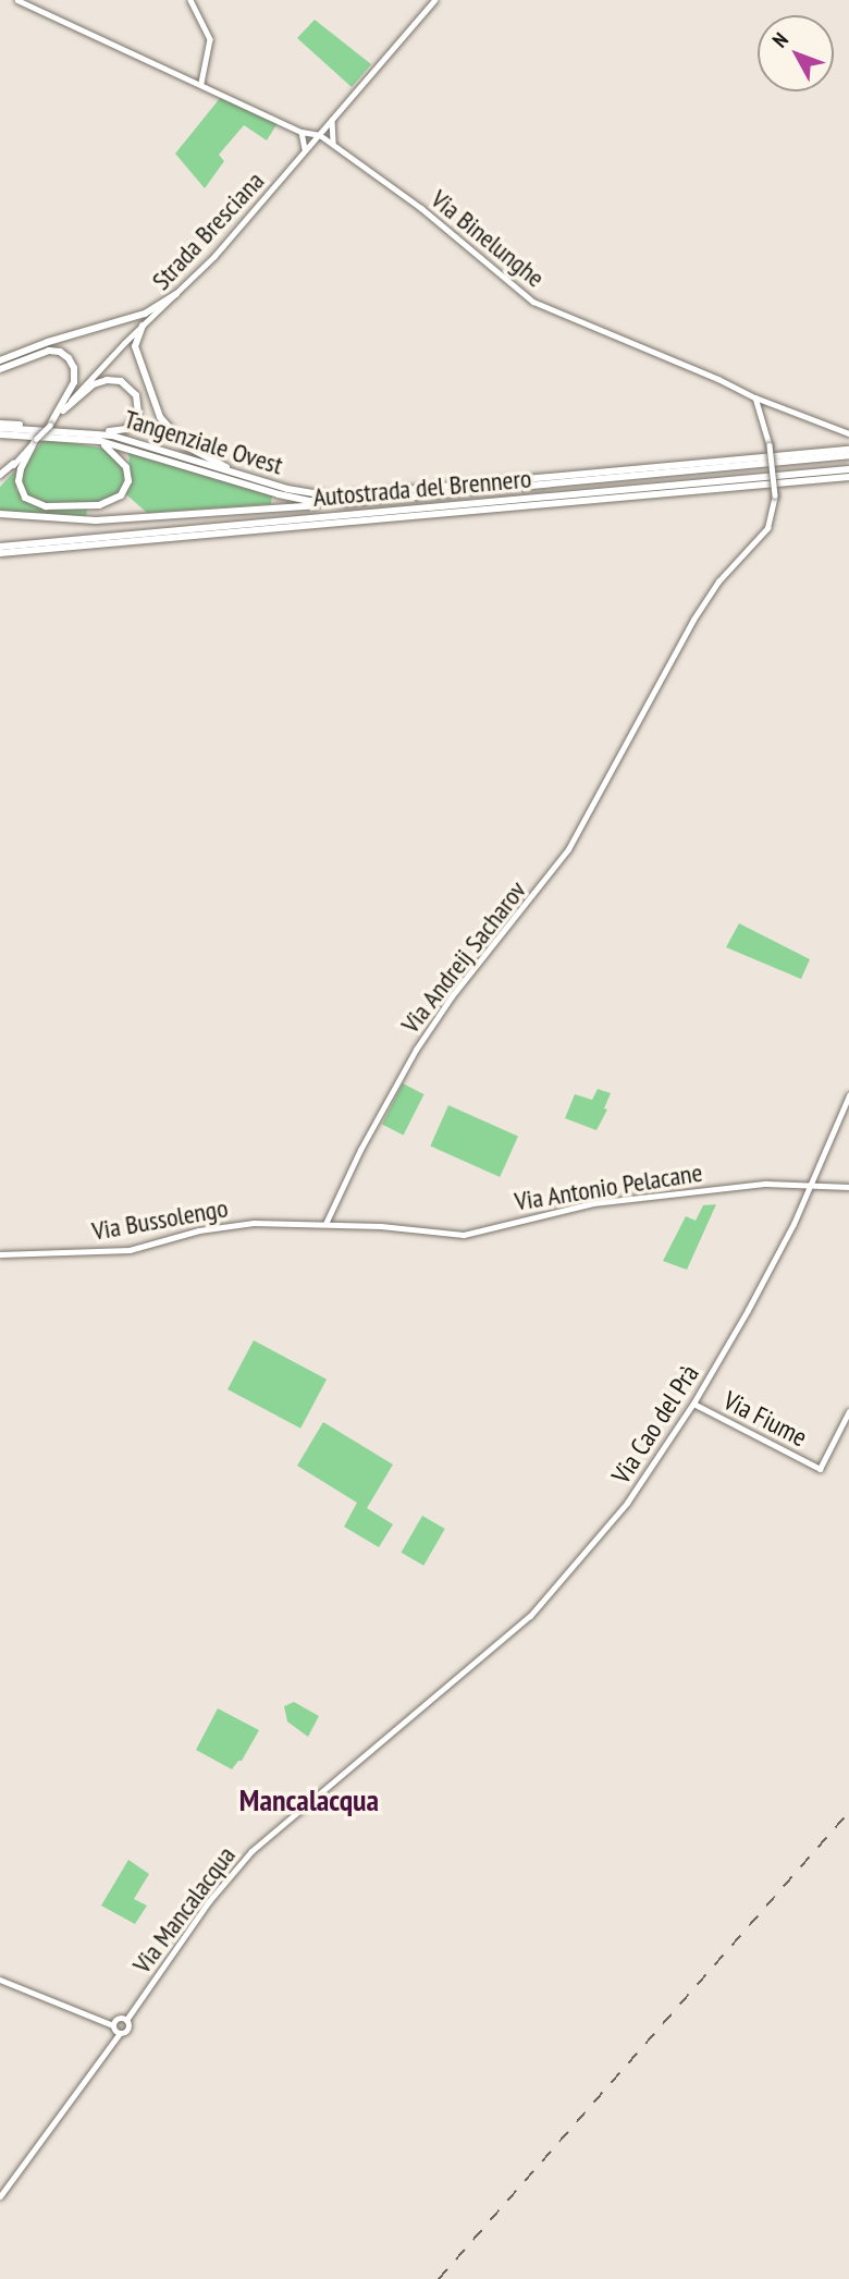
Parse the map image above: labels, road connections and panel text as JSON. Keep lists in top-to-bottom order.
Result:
{
  "streets": {
    "highway": ["Tangenziale Ovest", "Autostrada del Brennero"],
    "main road": [
      "Strada Bresciana",
      "Via Fiume",
      "Via Cao del Prà",
      "Via Mancalacqua"
    ],
    "street": [
      "Via Binelunghe",
      "Via Andreij Sacharov",
      "Via Antonio Pelacane",
      "Via Bussolengo"
    ]
  },
  "crossings": [
    ["Strada Bresciana", "Via Binelunghe"],
    ["Via Binelunghe", "Via Andreij Sacharov"],
    ["Via Andreij Sacharov", "Via Antonio Pelacane"],
    ["Via Andreij Sacharov", "Via Bussolengo"],
    ["Via Antonio Pelacane", "Via Bussolengo"],
    ["Via Antonio Pelacane", "Via Cao del Prà"],
    ["Via Fiume", "Via Cao del Prà"],
    ["Via Cao del Prà", "Via Mancalacqua"]
  ],
  "districts": ["Mancalacqua"],
  "north": "top left"
}
